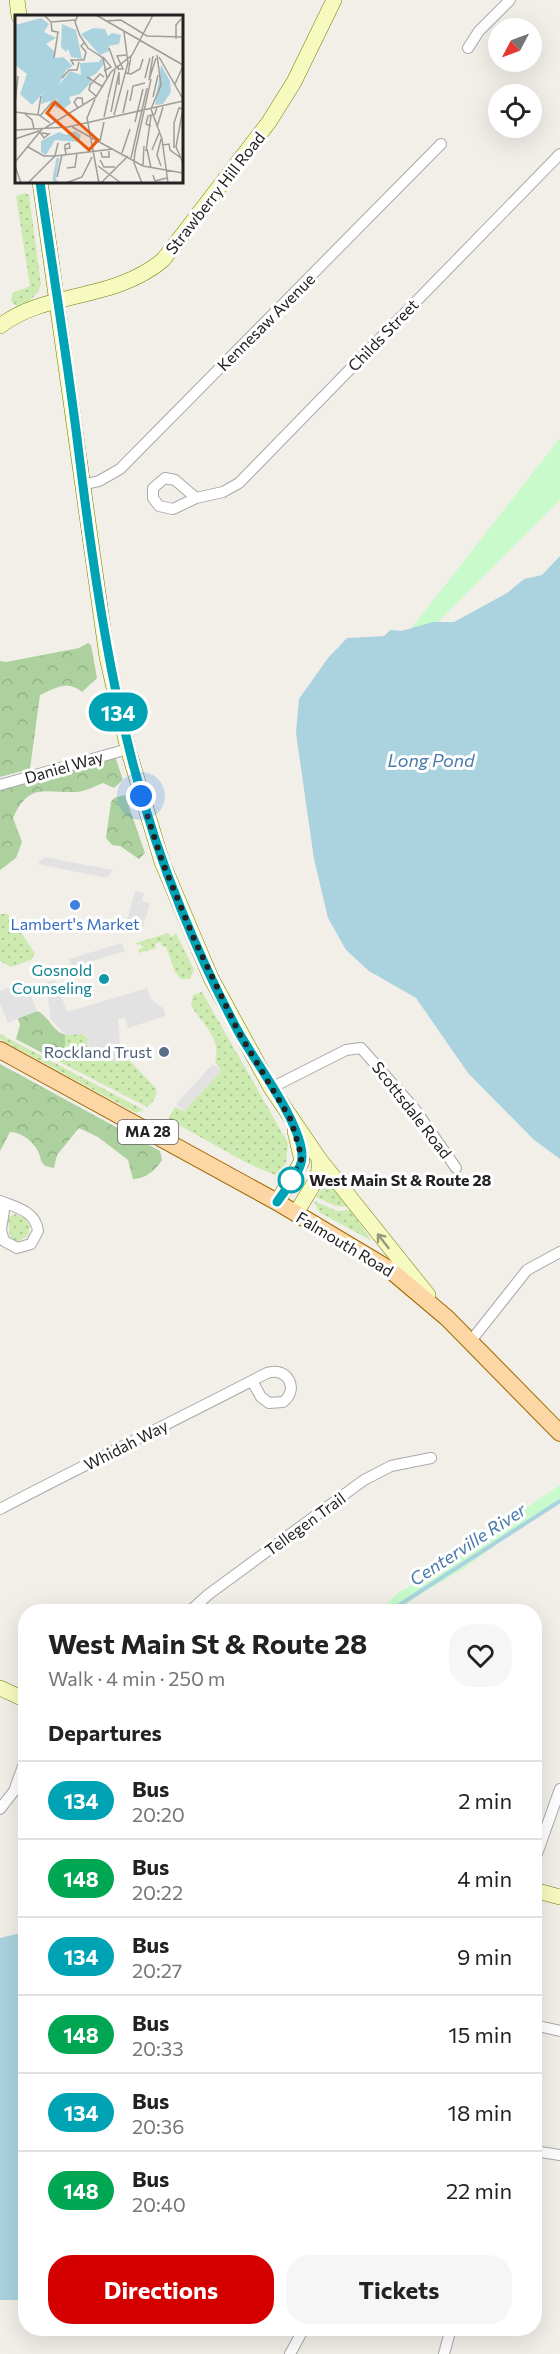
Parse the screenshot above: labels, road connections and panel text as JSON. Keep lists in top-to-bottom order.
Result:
{
  "streets": {
    "main road": ["Strawberry Hill Road", "MA 28", "Falmouth Road"],
    "street": [
      "Kennesaw Avenue",
      "Childs Street",
      "Daniel Way",
      "Scottsdale Road",
      "Whidah Way",
      "Tellegen Trail"
    ]
  },
  "water": ["Long Pond", "Centerville River"],
  "places": [
    "Lambert's Market",
    "Gosnold Counseling",
    "Rockland Trust",
    "West Main St & Route 28"
  ],
  "lines": ["bus line 134"],
  "north": "bottom left",
  "page": {
    "on_map": "134",
    "heading": [
      ["West Main St & Route 28", "Walk · 4 min · 250 m"],
      "Departures"
    ],
    "list": [
      {
        "mark": "134",
        "name": "Bus",
        "note": "20:20",
        "value": "2 min"
      },
      {
        "mark": "148",
        "name": "Bus",
        "note": "20:22",
        "value": "4 min"
      },
      {
        "mark": "134",
        "name": "Bus",
        "note": "20:27",
        "value": "9 min"
      },
      {
        "mark": "148",
        "name": "Bus",
        "note": "20:33",
        "value": "15 min"
      },
      {
        "mark": "134",
        "name": "Bus",
        "note": "20:36",
        "value": "18 min"
      },
      {
        "mark": "148",
        "name": "Bus",
        "note": "20:40",
        "value": "22 min"
      }
    ],
    "buttons": ["Directions", "Tickets"]
  }
}
